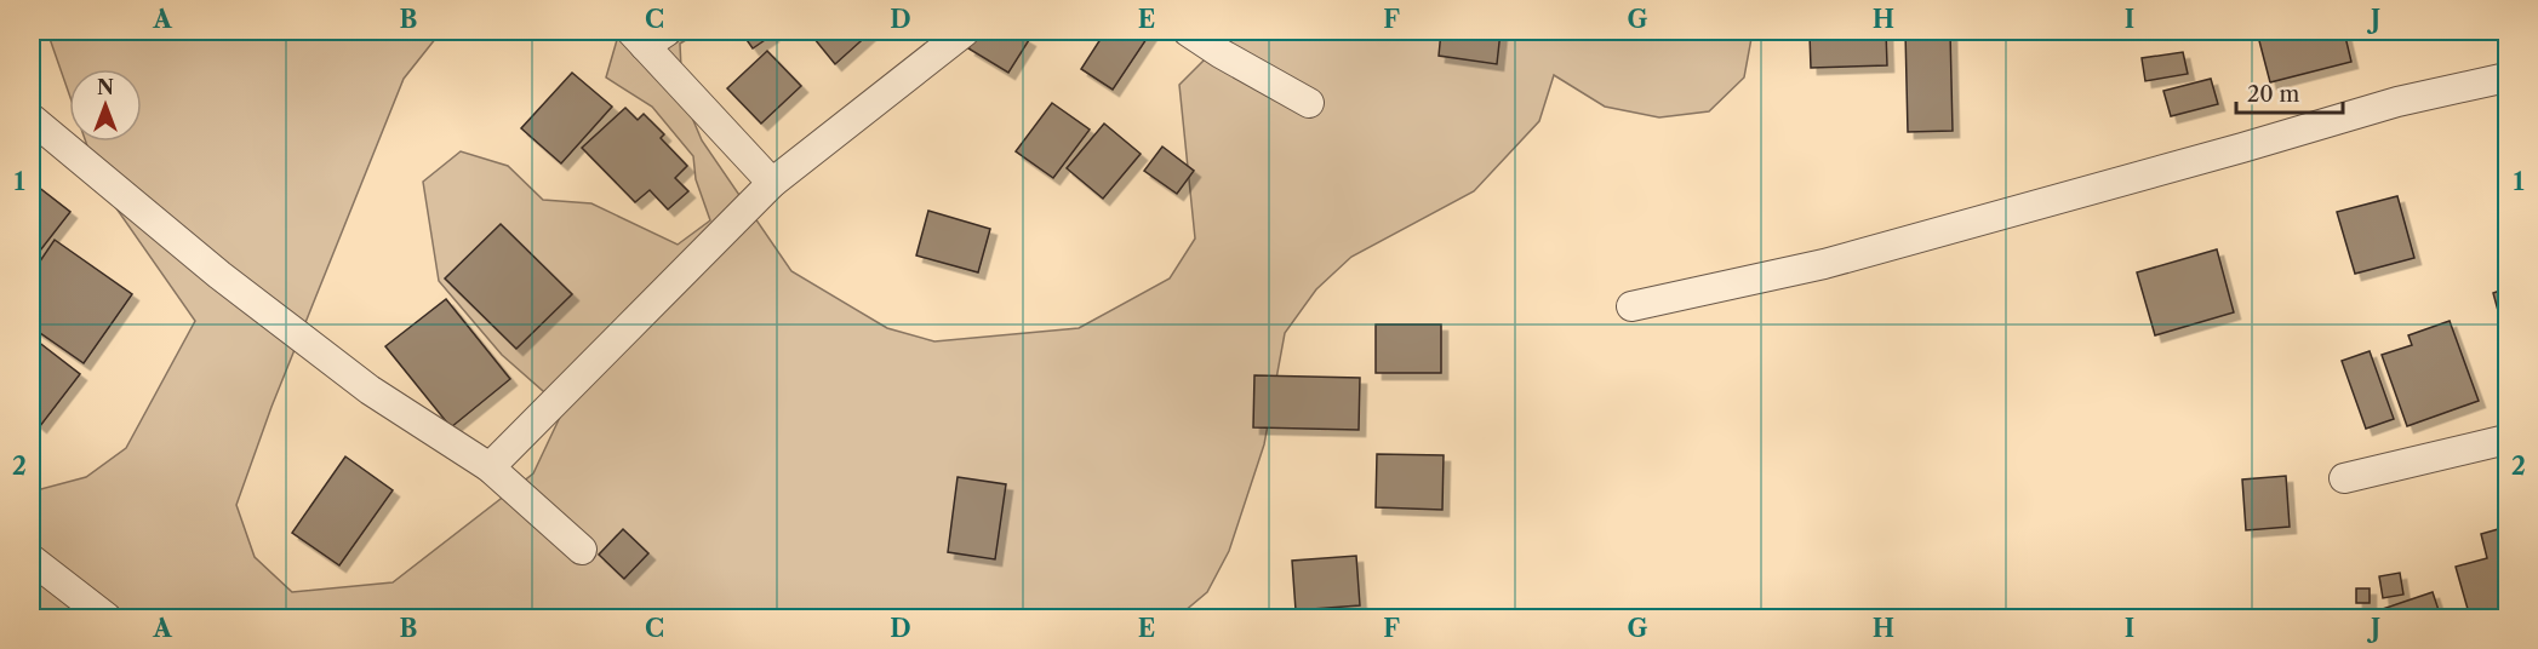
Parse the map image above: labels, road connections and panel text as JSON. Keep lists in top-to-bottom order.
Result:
{
  "scale_bar": "20 m",
  "north": "top",
  "grid": {
    "columns": [
      "A",
      "B",
      "C",
      "D",
      "E",
      "F",
      "G",
      "H",
      "I",
      "J"
    ],
    "rows": ["1", "2"]
  }
}
